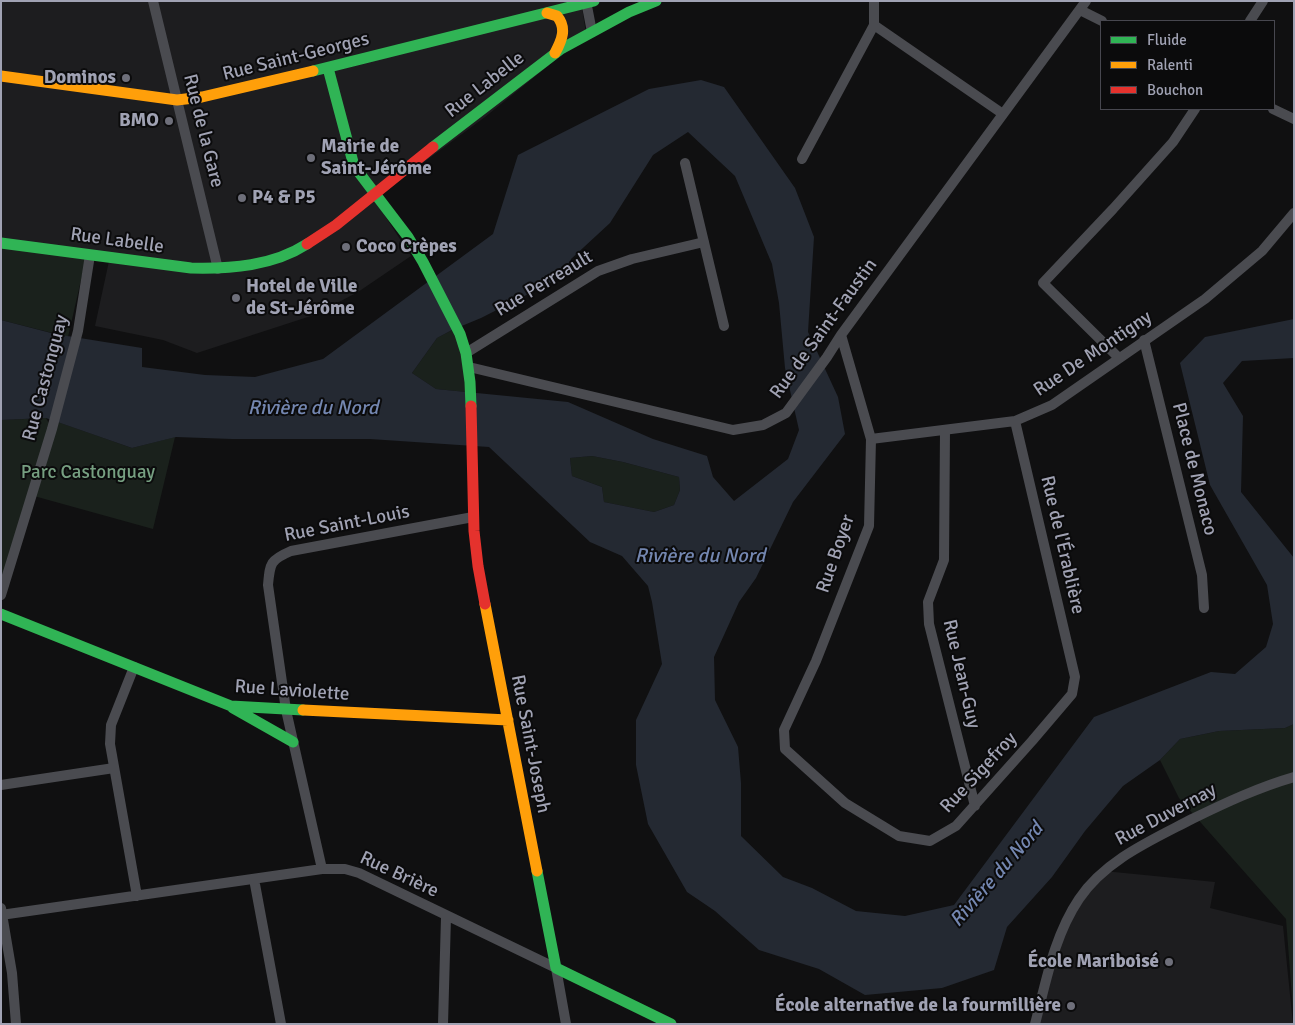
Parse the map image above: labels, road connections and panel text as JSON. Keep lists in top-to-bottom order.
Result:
{
  "streets": {
    "street": [
      "Rue Saint-Georges",
      "Rue Labelle",
      "Rue de la Gare",
      "Rue Perreault",
      "Rue de Saint-Faustin",
      "Rue De Montigny",
      "Rue Castonguay",
      "Place de Monaco",
      "Rue Saint-Louis",
      "Rue de l'Érablière",
      "Rue Boyer",
      "Rue Jean-Guy",
      "Rue Laviolette",
      "Rue Saint-Joseph",
      "Rue Sigefroy",
      "Rue Duvernay",
      "Rue Brière"
    ]
  },
  "crossings": [
    ["Rue Saint-Georges", "Rue de la Gare"],
    ["Rue Labelle", "Rue de la Gare"],
    ["Rue Labelle", "Rue Castonguay"],
    ["Rue de Saint-Faustin", "Rue Boyer"],
    ["Rue de Saint-Faustin", "Rue Saint-Joseph"],
    ["Rue De Montigny", "Place de Monaco"],
    ["Rue De Montigny", "Rue de l'Érablière"],
    ["Rue De Montigny", "Rue Boyer"],
    ["Rue De Montigny", "Rue Jean-Guy"],
    ["Rue Saint-Louis", "Rue Laviolette"],
    ["Rue Saint-Louis", "Rue Saint-Joseph"],
    ["Rue Saint-Louis", "Rue Brière"],
    ["Rue de l'Érablière", "Rue Sigefroy"],
    ["Rue Boyer", "Rue Sigefroy"],
    ["Rue Jean-Guy", "Rue Sigefroy"],
    ["Rue Laviolette", "Rue Saint-Joseph"],
    ["Rue Saint-Joseph", "Rue Brière"]
  ],
  "water": ["Rivière du Nord"],
  "parks": ["Parc Castonguay"],
  "places": [
    "Dominos",
    "BMO",
    "Mairie de Saint-Jérôme",
    "P4 & P5",
    "Coco Crèpes",
    "Hotel de Ville de St-Jérôme",
    "École Mariboisé",
    "École alternative de la fourmillière"
  ],
  "legend": ["Fluide", "Ralenti", "Bouchon"]
}
